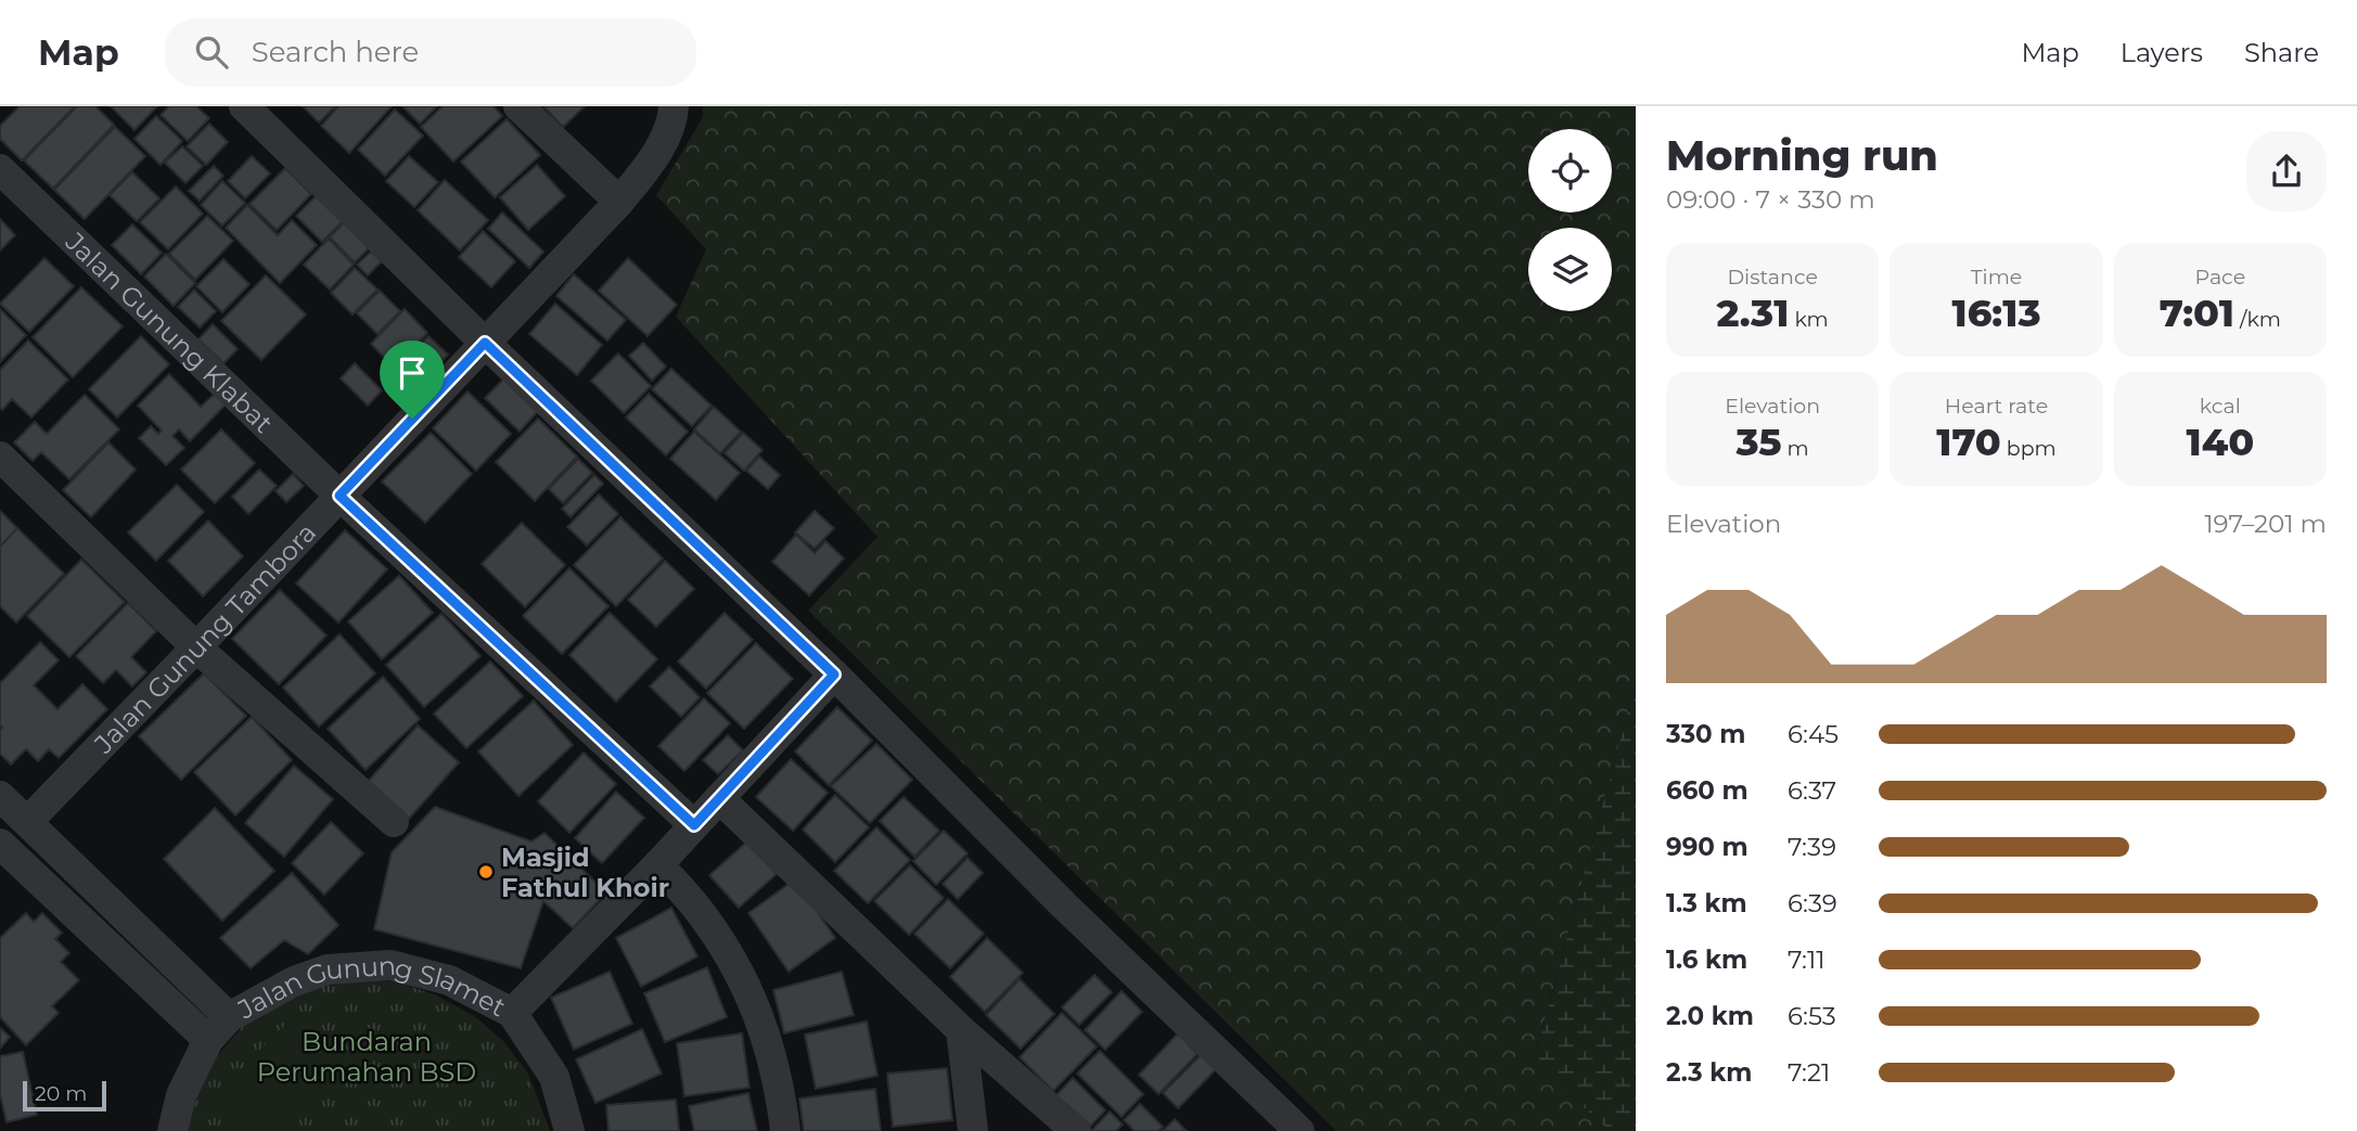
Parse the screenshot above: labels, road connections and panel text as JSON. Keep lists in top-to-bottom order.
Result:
{
  "streets": {
    "street": ["Jalan Gunung Klabat", "Jalan Gunung Tambora", "Jalan Gunung Slamet"]
  },
  "crossings": [
    ["Jalan Gunung Klabat", "Jalan Gunung Tambora"]
  ],
  "parks": ["Bundaran Perumahan BSD"],
  "places": ["Masjid Fathul Khoir"],
  "scale_bar": "20 m",
  "page": {
    "header": "Map",
    "search": "Search here",
    "nav": ["Map", "Layers", "Share"],
    "heading": ["Morning run", "09:00 · 7 × 330 m"],
    "stats": [
      ["Distance", "2.31 km"],
      ["Time", "16:13"],
      ["Pace", "7:01 /km"],
      ["Elevation", "35 m"],
      ["Heart rate", "170 bpm"],
      ["kcal", "140"]
    ],
    "chart": ["Elevation", "197–201 m"],
    "list": [
      {
        "name": "330 m",
        "note": "6:45"
      },
      {
        "name": "660 m",
        "note": "6:37"
      },
      {
        "name": "990 m",
        "note": "7:39"
      },
      {
        "name": "1.3 km",
        "note": "6:39"
      },
      {
        "name": "1.6 km",
        "note": "7:11"
      },
      {
        "name": "2.0 km",
        "note": "6:53"
      },
      {
        "name": "2.3 km",
        "note": "7:21"
      }
    ],
    "scale": "20 m"
  }
}
